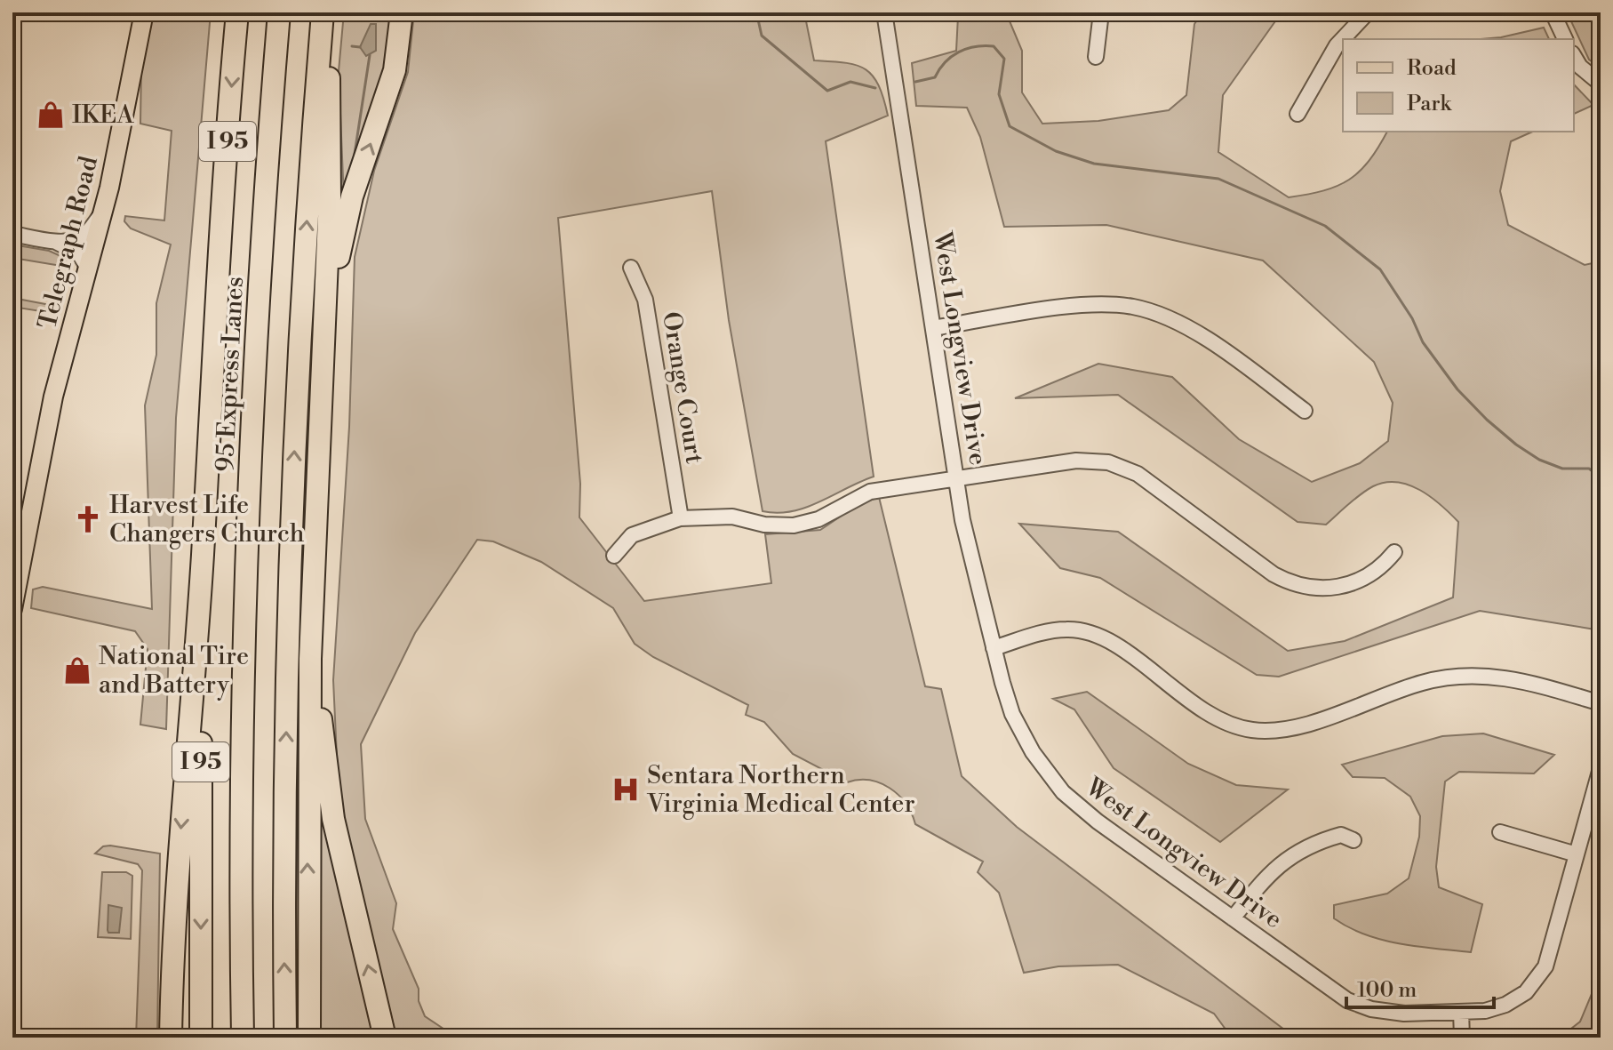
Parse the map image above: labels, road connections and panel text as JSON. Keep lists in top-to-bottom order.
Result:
{
  "streets": {
    "highway": ["I 95", "95 Express Lanes"],
    "main road": ["Telegraph Road"],
    "street": ["West Longview Drive", "Orange Court"]
  },
  "places": {
    "shop": ["IKEA", "National Tire and Battery"],
    "church": ["Harvest Life Changers Church"],
    "hospital": ["Sentara Northern Virginia Medical Center"]
  },
  "legend": ["Road", "Park"],
  "scale_bar": "100 m"
}
